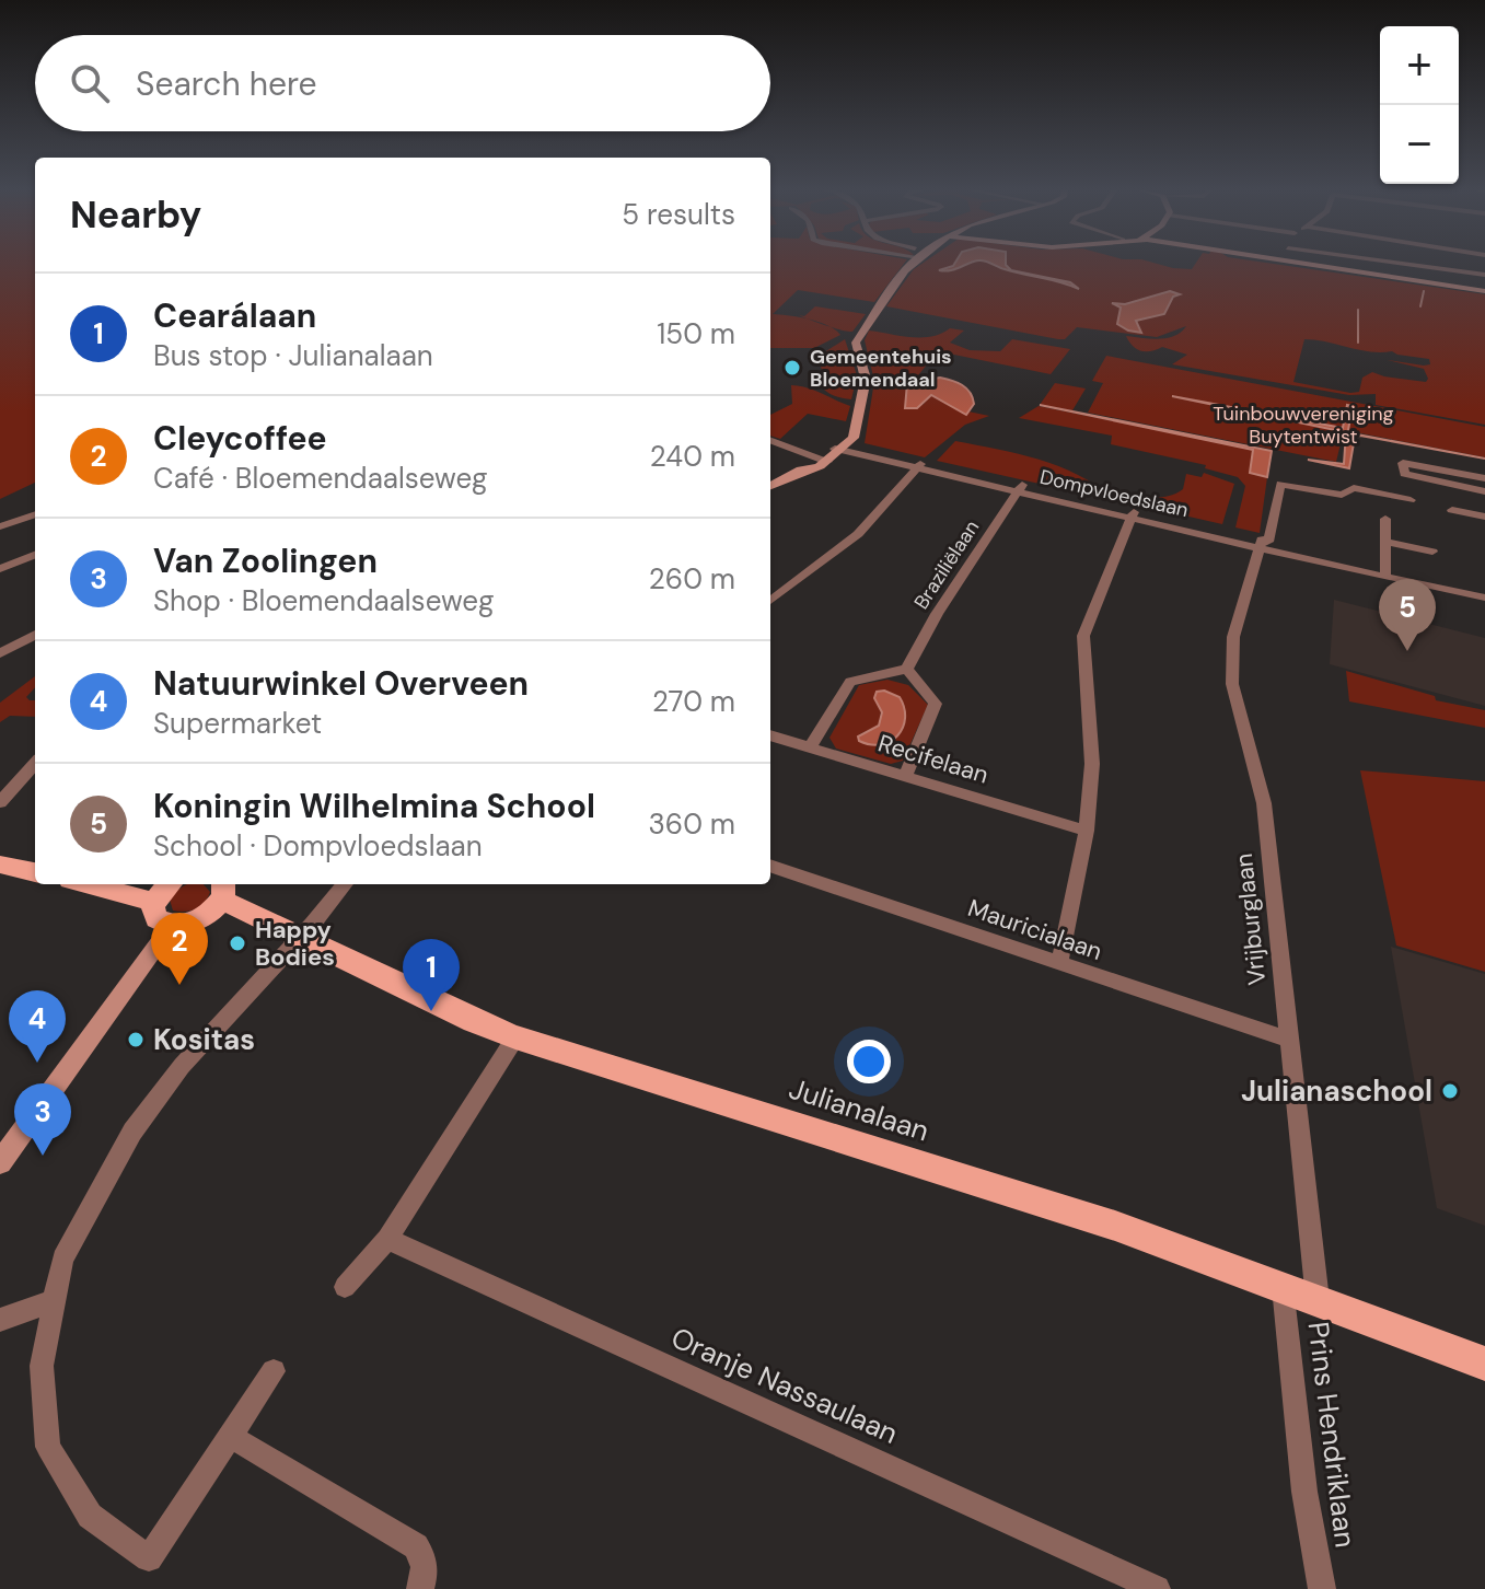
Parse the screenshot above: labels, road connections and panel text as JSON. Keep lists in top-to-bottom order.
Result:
{
  "streets": {
    "main road": ["Julianalaan"],
    "street": [
      "Dompvloedslaan",
      "Braziliëlaan",
      "Recifelaan",
      "Vrijburglaan",
      "Mauricialaan",
      "Oranje Nassaulaan",
      "Prins Hendriklaan"
    ]
  },
  "crossings": [
    ["Dompvloedslaan", "Braziliëlaan"],
    ["Dompvloedslaan", "Vrijburglaan"],
    ["Vrijburglaan", "Mauricialaan"],
    ["Vrijburglaan", "Julianalaan"],
    ["Julianalaan", "Prins Hendriklaan"]
  ],
  "parks": ["Tuinbouwvereniging Buytentwist"],
  "places": [
    "Gemeentehuis Bloemendaal",
    "Happy Bodies",
    "Kositas",
    "Julianaschool"
  ],
  "page": {
    "map_buttons": ["+", "−"],
    "search": "Search here",
    "heading": ["Nearby", "5 results"],
    "list": [
      {
        "mark": "1",
        "name": "Cearálaan",
        "note": "Bus stop · Julianalaan",
        "value": "150 m"
      },
      {
        "mark": "2",
        "name": "Cleycoffee",
        "note": "Café · Bloemendaalseweg",
        "value": "240 m"
      },
      {
        "mark": "3",
        "name": "Van Zoolingen",
        "note": "Shop · Bloemendaalseweg",
        "value": "260 m"
      },
      {
        "mark": "4",
        "name": "Natuurwinkel Overveen",
        "note": "Supermarket",
        "value": "270 m"
      },
      {
        "mark": "5",
        "name": "Koningin Wilhelmina School",
        "note": "School · Dompvloedslaan",
        "value": "360 m"
      }
    ],
    "pins": [
      "5",
      "2",
      "1",
      "4",
      "3"
    ]
  }
}
